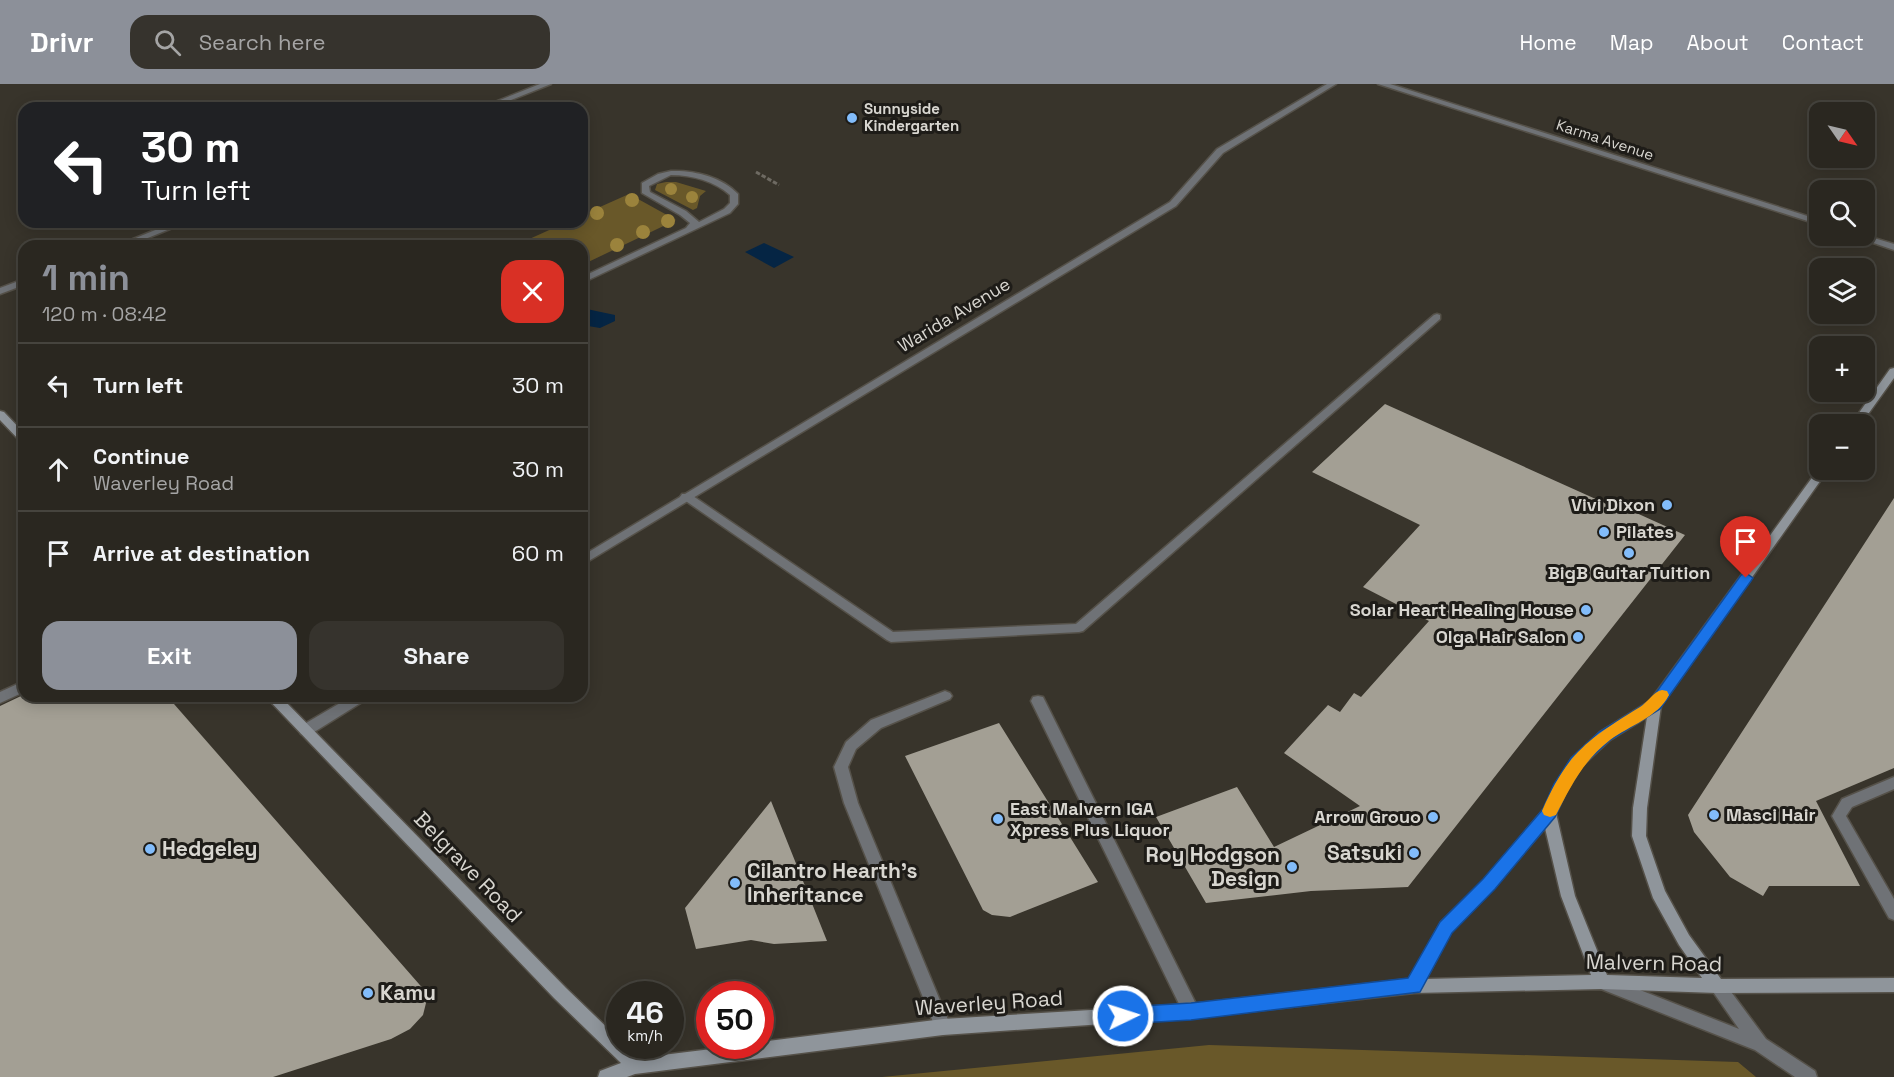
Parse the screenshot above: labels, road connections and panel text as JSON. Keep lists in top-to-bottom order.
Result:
{
  "streets": {
    "main road": ["Belgrave Road", "Malvern Road", "Waverley Road"],
    "street": ["Karma Avenue", "Warida Avenue"]
  },
  "crossings": [
    ["Belgrave Road", "Waverley Road"],
    ["Malvern Road", "Waverley Road"]
  ],
  "places": [
    "Sunnyside Kindergarten",
    "Vivi Dixon",
    "Pilates",
    "BigB Guitar Tuition",
    "Solar Heart Healing House",
    "Olga Hair Salon",
    "Masci Hair",
    "Arrow Grouo",
    "East Malvern IGA Xpress Plus Liquor",
    "Hedgeley",
    "Satsuki",
    "Roy Hodgson Design",
    "Cilantro Hearth's Inheritance",
    "Kamu"
  ],
  "north": "bottom right",
  "page": {
    "header": "Drivr",
    "search": "Search here",
    "nav": [
      "Home",
      "Map",
      "About",
      "Contact"
    ],
    "map_buttons": ["+", "−"],
    "turn": ["30 m", "Turn left"],
    "heading": ["1 min", "120 m · 08:42"],
    "list": [
      {
        "name": "Turn left",
        "value": "30 m"
      },
      {
        "name": "Continue",
        "note": "Waverley Road",
        "value": "30 m"
      },
      {
        "name": "Arrive at destination",
        "value": "60 m"
      }
    ],
    "buttons": ["Exit", "Share"],
    "speed": "46 km/h",
    "limit": "50"
  }
}
